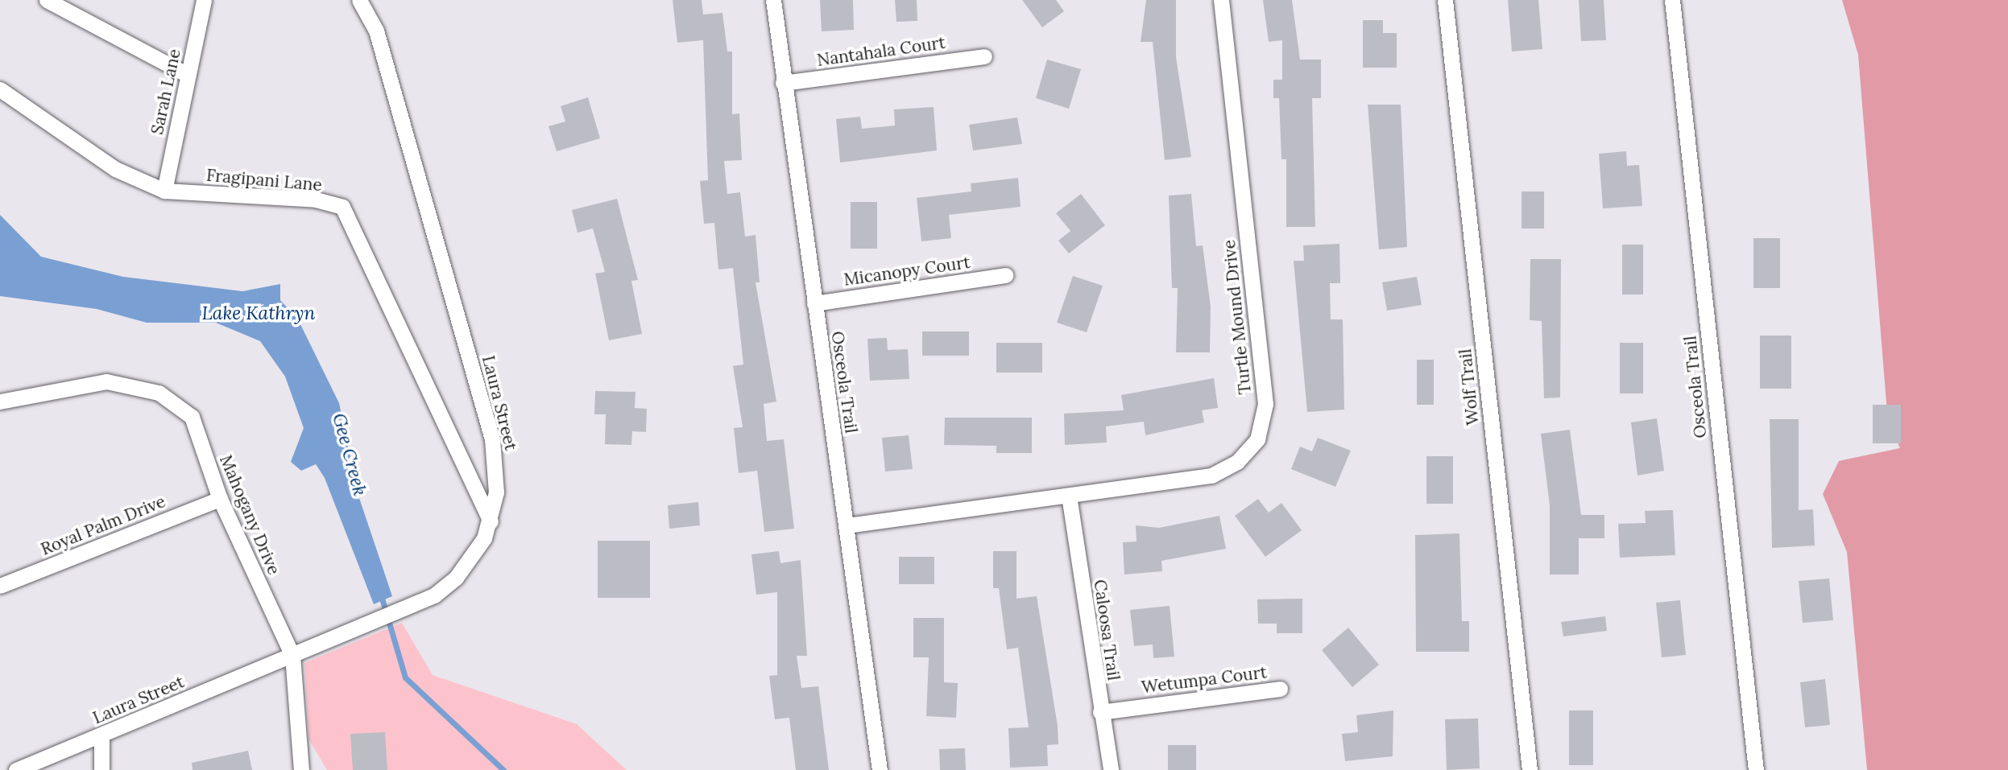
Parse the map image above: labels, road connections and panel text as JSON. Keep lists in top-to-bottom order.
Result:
{
  "streets": {
    "street": [
      "Nantahala Court",
      "Sarah Lane",
      "Fragipani Lane",
      "Micanopy Court",
      "Turtle Mound Drive",
      "Osceola Trail",
      "Wolf Trail",
      "Laura Street",
      "Mahogany Drive",
      "Royal Palm Drive",
      "Caloosa Trail",
      "Wetumpa Court"
    ]
  },
  "crossings": [
    ["Nantahala Court", "Osceola Trail"],
    ["Sarah Lane", "Fragipani Lane"],
    ["Fragipani Lane", "Laura Street"],
    ["Micanopy Court", "Osceola Trail"],
    ["Turtle Mound Drive", "Osceola Trail"],
    ["Turtle Mound Drive", "Caloosa Trail"],
    ["Laura Street", "Mahogany Drive"],
    ["Mahogany Drive", "Royal Palm Drive"],
    ["Caloosa Trail", "Wetumpa Court"]
  ],
  "water": ["Lake Kathryn", "Gee Creek"]
}
